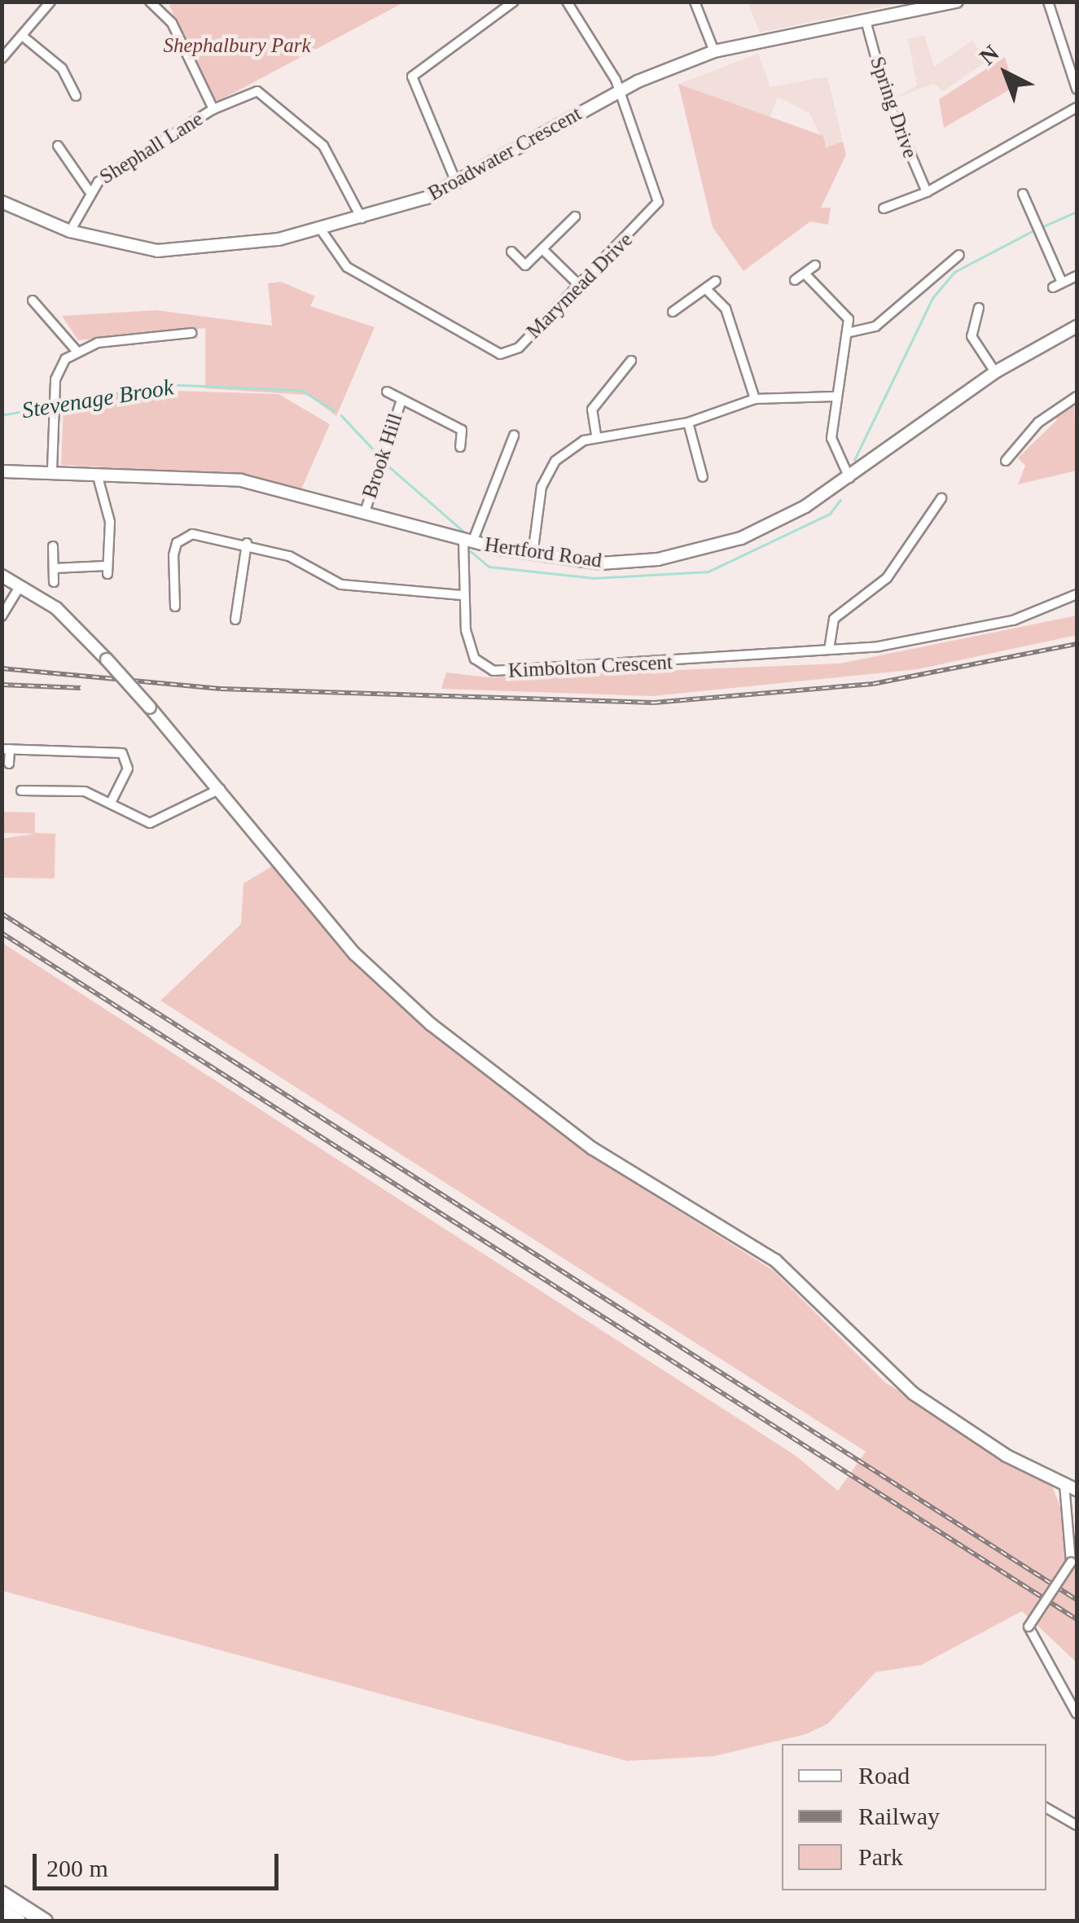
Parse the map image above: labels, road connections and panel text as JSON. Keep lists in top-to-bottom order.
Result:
{
  "streets": {
    "street": [
      "Spring Drive",
      "Shephall Lane",
      "Broadwater Crescent",
      "Marymead Drive",
      "Brook Hill",
      "Hertford Road",
      "Kimbolton Crescent"
    ]
  },
  "crossings": [
    ["Spring Drive", "Broadwater Crescent"],
    ["Shephall Lane", "Broadwater Crescent"],
    ["Broadwater Crescent", "Marymead Drive"],
    ["Brook Hill", "Hertford Road"],
    ["Hertford Road", "Kimbolton Crescent"]
  ],
  "water": ["Stevenage Brook"],
  "parks": ["Shephalbury Park"],
  "legend": ["Road", "Railway", "Park"],
  "scale_bar": "200 m",
  "north": "top left"
}
